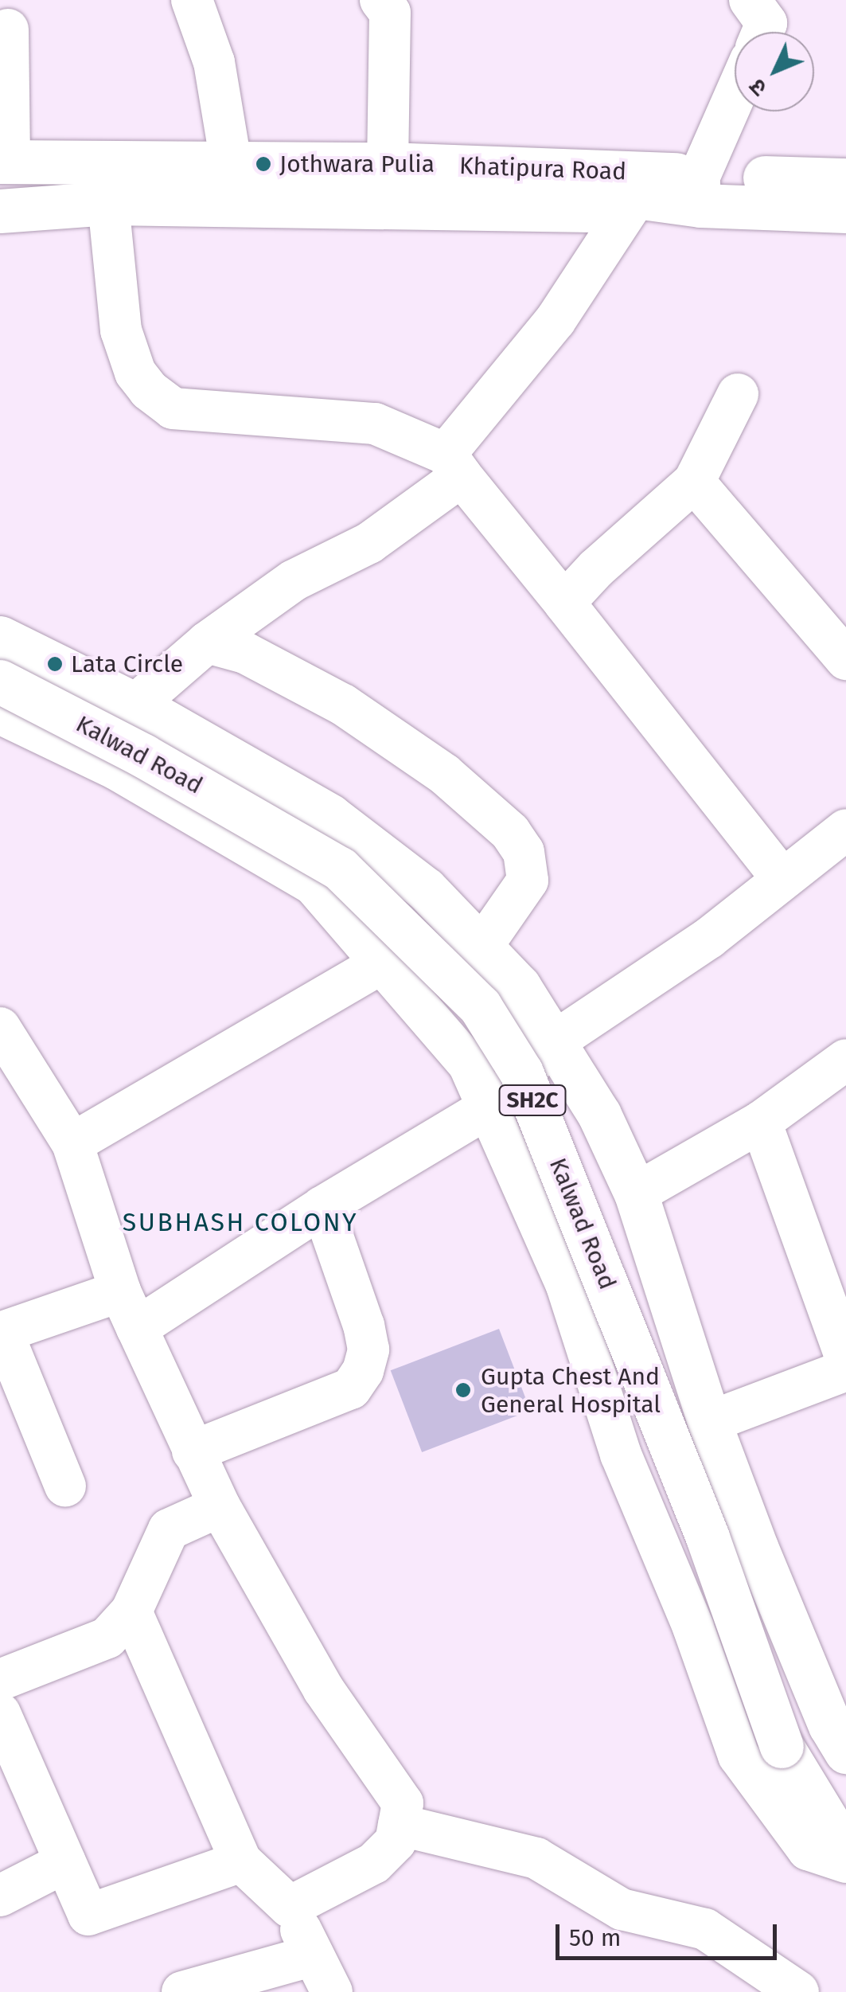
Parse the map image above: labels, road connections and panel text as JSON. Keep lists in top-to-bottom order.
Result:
{
  "streets": {
    "main road": ["Khatipura Road", "Kalwad Road", "SH2C"]
  },
  "districts": ["SUBHASH COLONY"],
  "places": ["Jothwara Pulia", "Lata Circle", "Gupta Chest And General Hospital"],
  "scale_bar": "50 m",
  "north": "bottom left"
}
